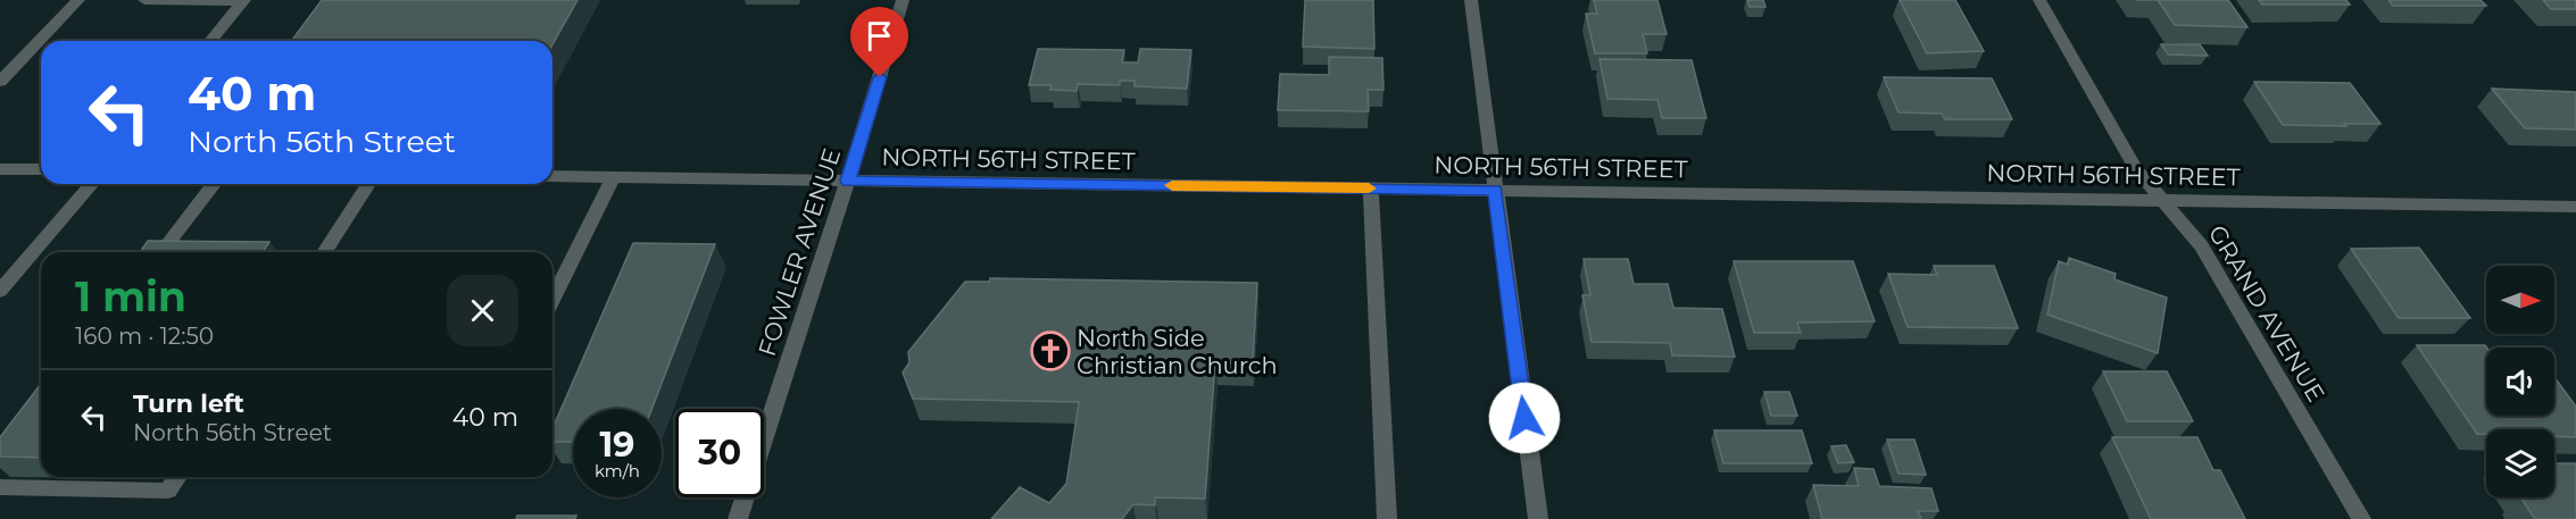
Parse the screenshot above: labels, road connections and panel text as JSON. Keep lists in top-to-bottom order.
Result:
{
  "streets": {
    "street": ["NORTH 56TH STREET", "FOWLER AVENUE", "GRAND AVENUE"]
  },
  "crossings": [
    ["NORTH 56TH STREET", "FOWLER AVENUE"],
    ["NORTH 56TH STREET", "GRAND AVENUE"]
  ],
  "places": {
    "church": ["North Side Christian Church"]
  },
  "north": "right",
  "page": {
    "turn": ["40 m", "North 56th Street"],
    "heading": ["1 min", "160 m · 12:50"],
    "list": [
      {
        "name": "Turn left",
        "note": "North 56th Street",
        "value": "40 m"
      }
    ],
    "speed": "19 km/h",
    "limit": "30"
  }
}
